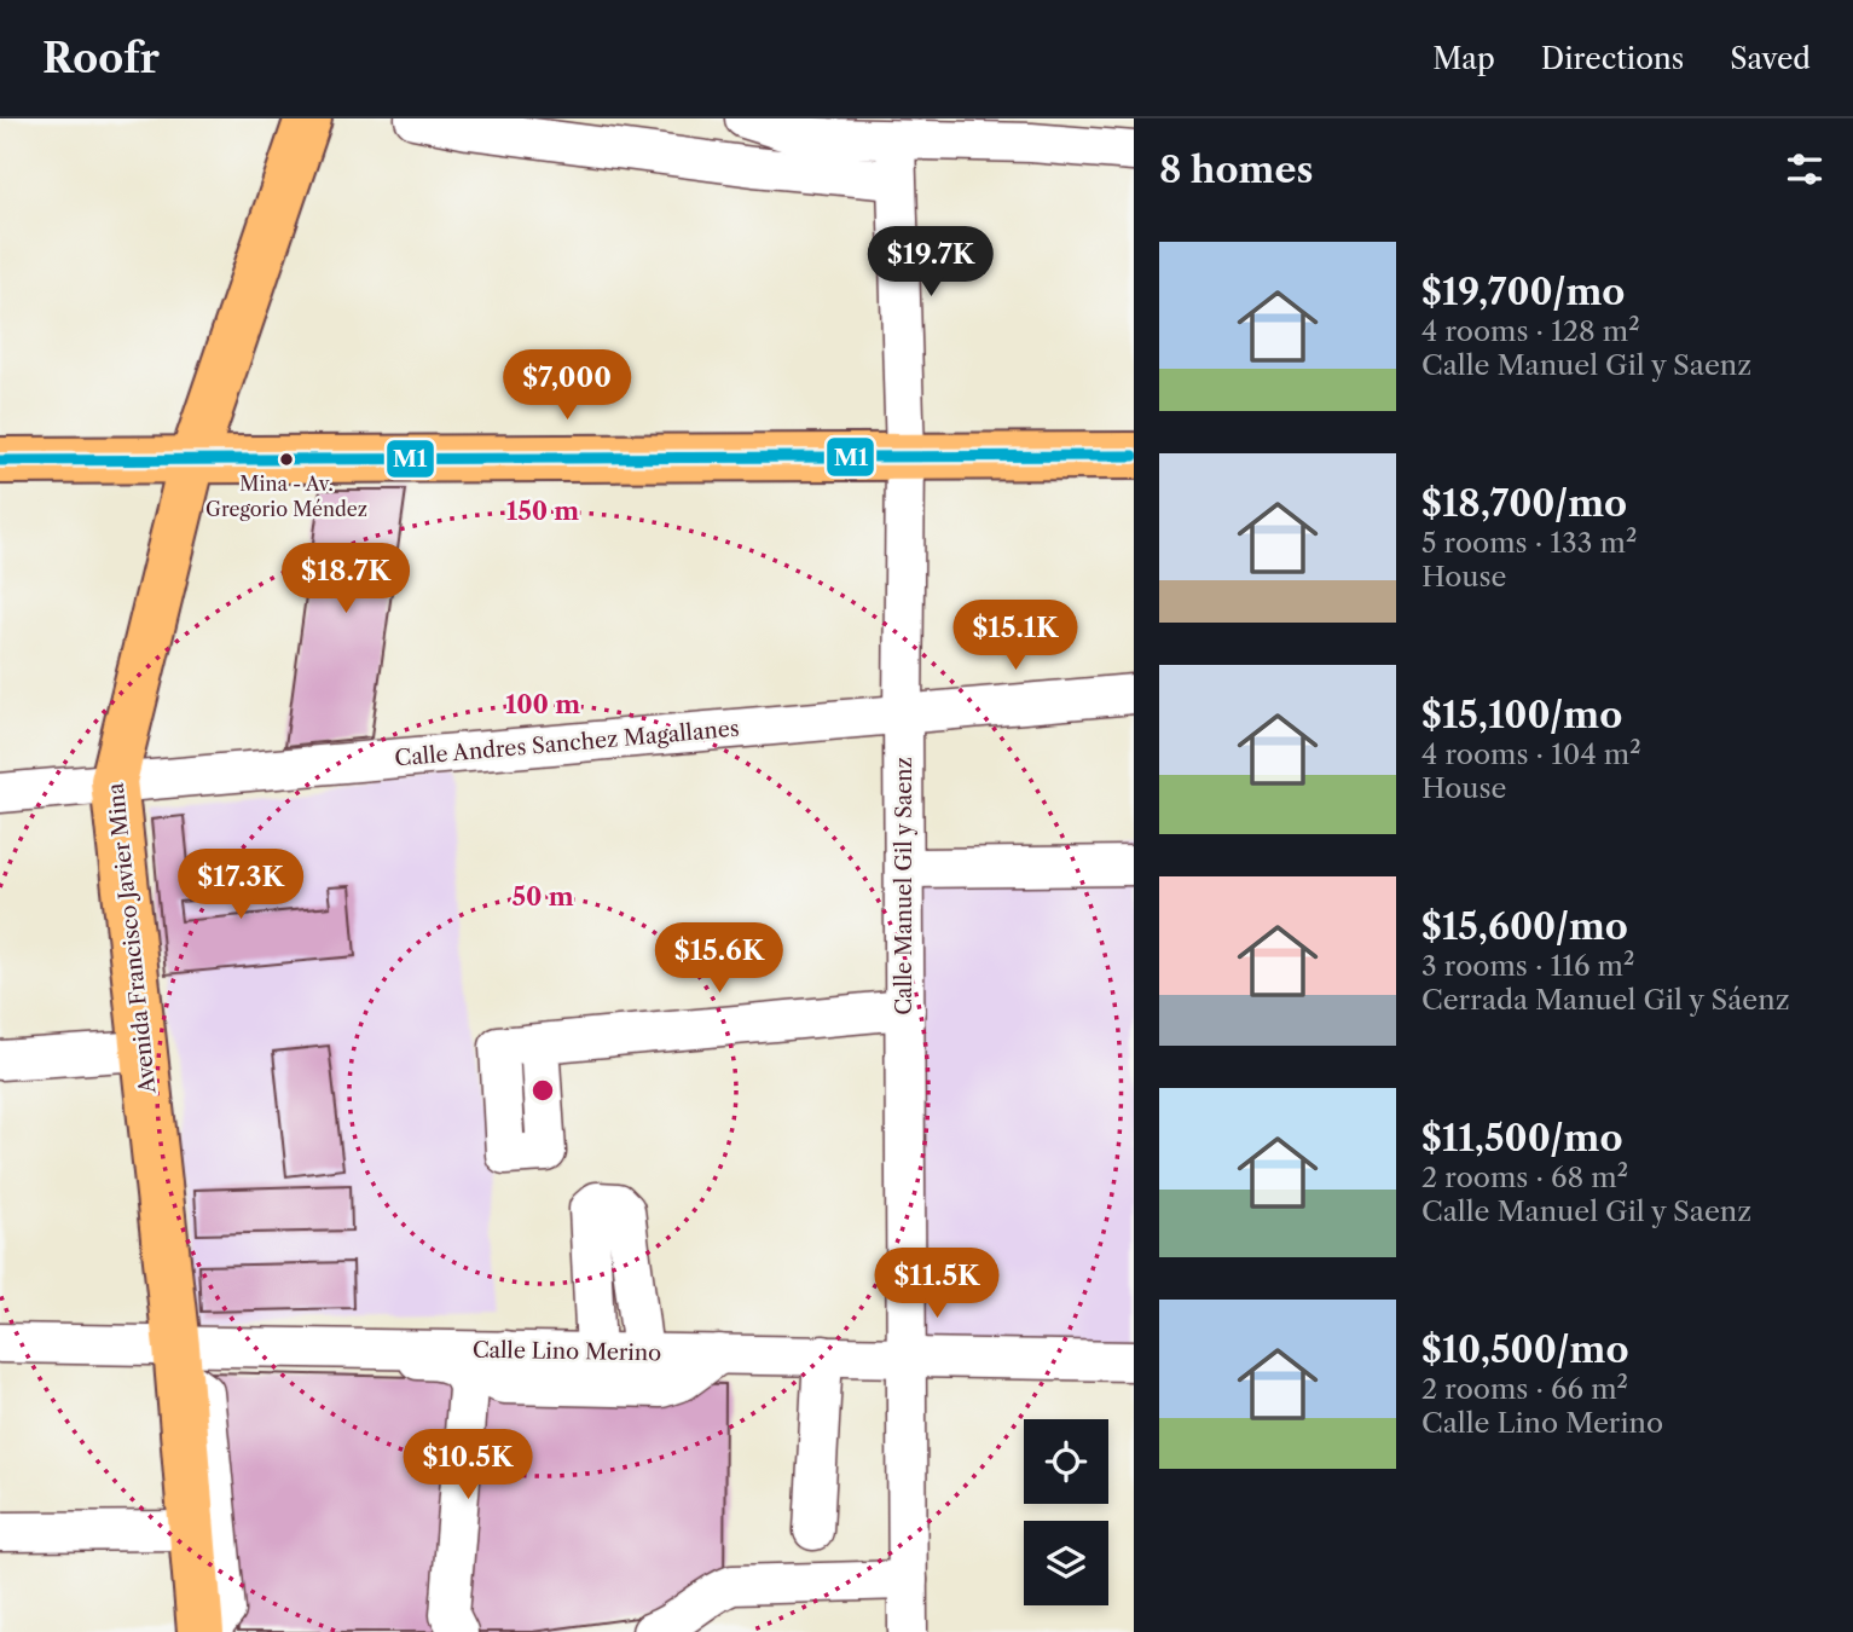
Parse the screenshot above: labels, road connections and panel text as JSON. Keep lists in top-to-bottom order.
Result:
{
  "streets": {
    "main road": ["Avenida Francisco Javier Mina"],
    "street": ["Calle Andres Sanchez Magallanes", "Calle Manuel Gil y Saenz", "Calle Lino Merino"]
  },
  "crossings": [
    ["Calle Andres Sanchez Magallanes", "Calle Manuel Gil y Saenz"],
    ["Calle Andres Sanchez Magallanes", "Avenida Francisco Javier Mina"],
    ["Calle Manuel Gil y Saenz", "Calle Lino Merino"],
    ["Avenida Francisco Javier Mina", "Calle Lino Merino"]
  ],
  "places": ["Mina - Av. Gregorio Méndez"],
  "lines": ["transit line M1"],
  "page": {
    "header": "Roofr",
    "nav": ["Map", "Directions", "Saved"],
    "heading": "8 homes",
    "list": [
      {
        "name": "$19,700/mo",
        "note": "4 rooms · 128 m² · Calle Manuel Gil y Saenz"
      },
      {
        "name": "$18,700/mo",
        "note": "5 rooms · 133 m² · House"
      },
      {
        "name": "$15,100/mo",
        "note": "4 rooms · 104 m² · House"
      },
      {
        "name": "$15,600/mo",
        "note": "3 rooms · 116 m² · Cerrada Manuel Gil y Sáenz"
      },
      {
        "name": "$11,500/mo",
        "note": "2 rooms · 68 m² · Calle Manuel Gil y Saenz"
      },
      {
        "name": "$10,500/mo",
        "note": "2 rooms · 66 m² · Calle Lino Merino"
      }
    ],
    "price": [
      "$19.7K",
      "$7,000",
      "$18.7K",
      "$15.1K",
      "$17.3K",
      "$15.6K",
      "$11.5K",
      "$10.5K"
    ]
  },
  "rings": ["150 m", "100 m", "50 m"]
}
